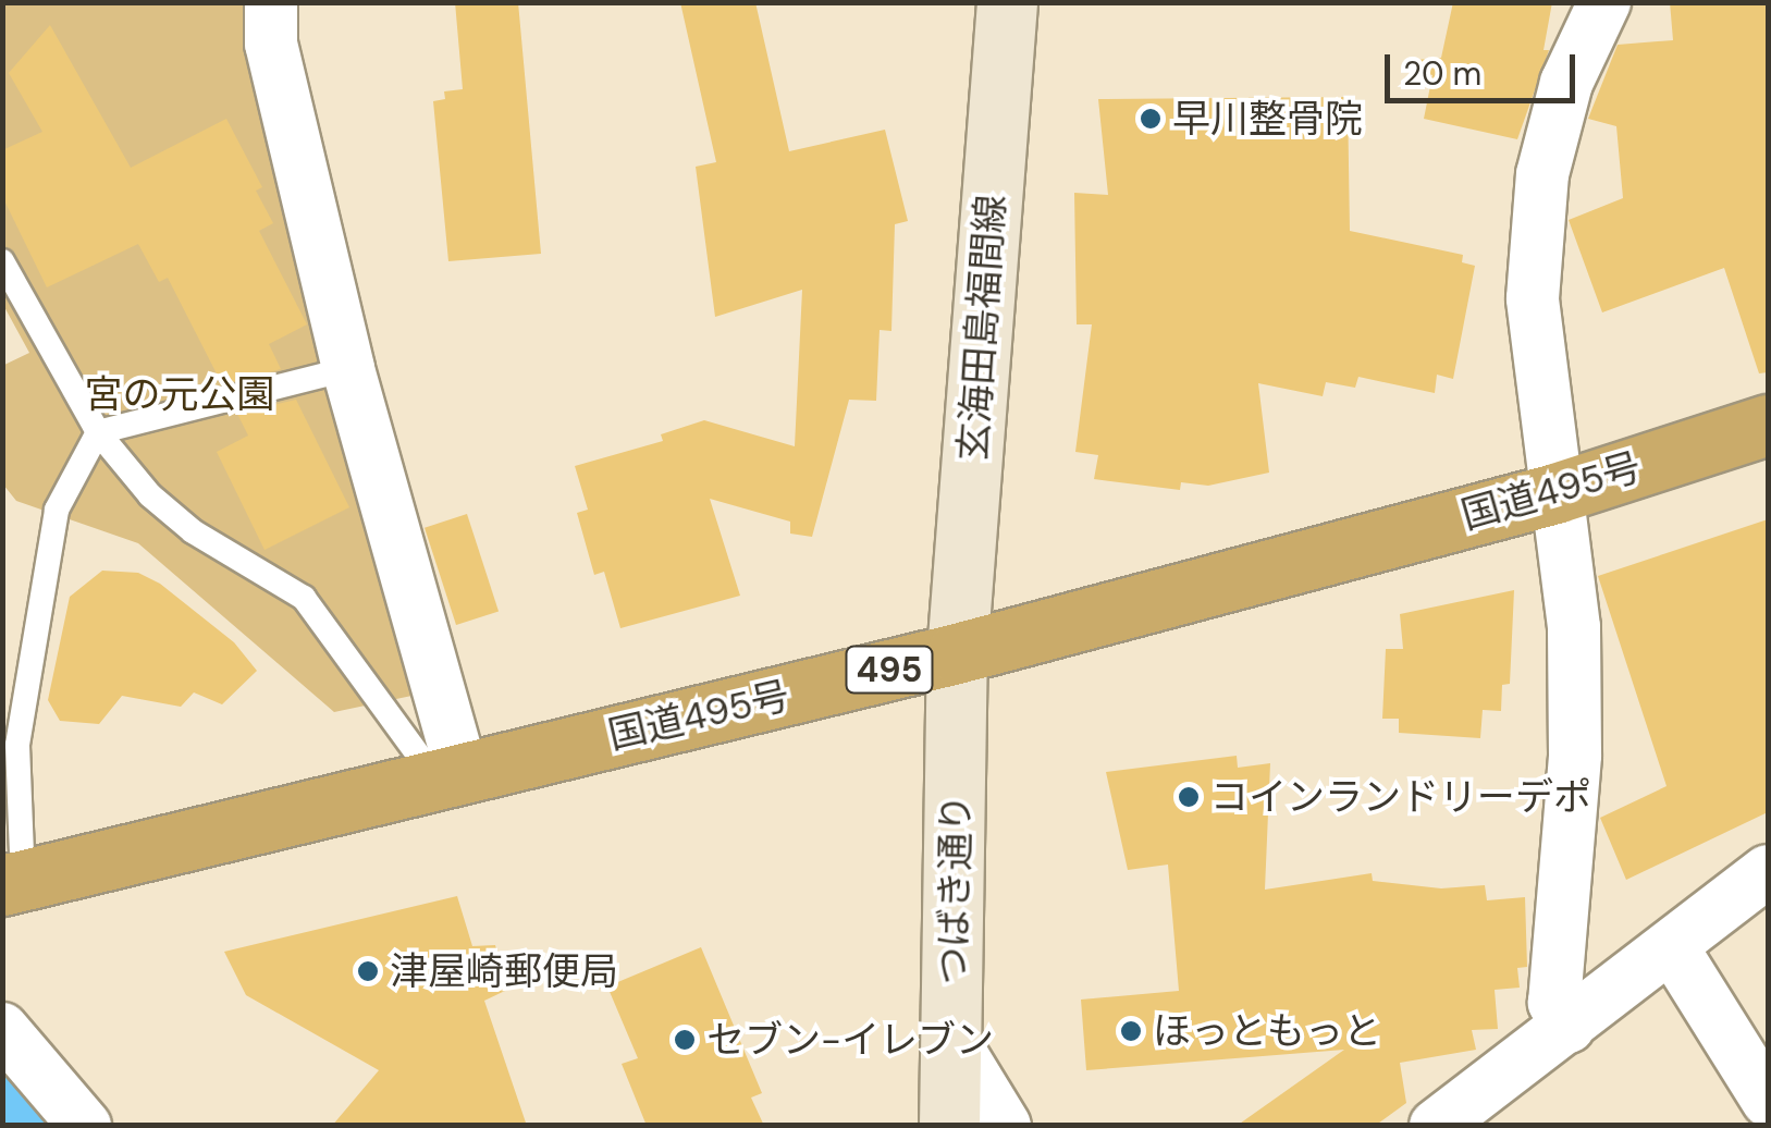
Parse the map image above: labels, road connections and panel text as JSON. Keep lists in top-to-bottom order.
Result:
{
  "streets": {
    "highway": ["国道495号", "495"],
    "main road": ["玄海田島福間線", "つばき通り"]
  },
  "crossings": [
    ["玄海田島福間線", "国道495号"],
    ["玄海田島福間線", "つばき通り"],
    ["国道495号", "つばき通り"]
  ],
  "parks": ["宮の元公園"],
  "places": [
    "早川整骨院",
    "コインランドリーデポ",
    "津屋崎郵便局",
    "ほっともっと",
    "セブン-イレブン"
  ],
  "scale_bar": "20 m"
}
